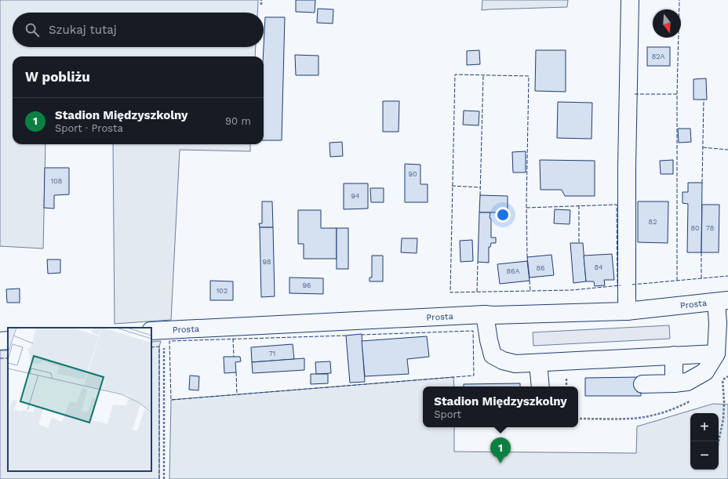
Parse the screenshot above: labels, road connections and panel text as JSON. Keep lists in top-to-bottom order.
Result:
{
  "streets": {
    "street": ["Prosta"]
  },
  "house_numbers": [
    "82A",
    "90",
    "108",
    "94",
    "82",
    "80",
    "78",
    "98",
    "84",
    "86",
    "86A",
    "96",
    "102",
    "71"
  ],
  "north": "bottom",
  "page": {
    "search": "Szukaj tutaj",
    "heading": "W pobliżu",
    "list": [
      {
        "mark": "1",
        "name": "Stadion Międzyszkolny",
        "note": "Sport · Prosta",
        "value": "90 m"
      }
    ],
    "popup": ["Stadion Międzyszkolny", "Sport"],
    "map_buttons": ["+", "−"],
    "pins": "1"
  }
}
